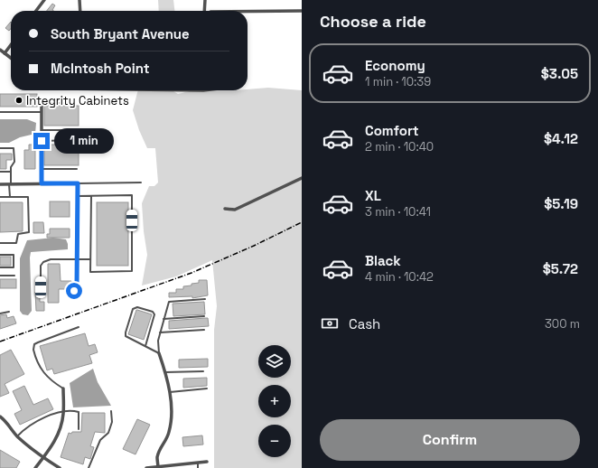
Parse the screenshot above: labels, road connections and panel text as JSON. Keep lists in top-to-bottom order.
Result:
{
  "places": ["Integrity Cabinets"],
  "page": {
    "heading": "Choose a ride",
    "banner": ["South Bryant Avenue", "McIntosh Point"],
    "list": [
      {
        "name": "Economy",
        "note": "1 min · 10:39",
        "value": "$3.05"
      },
      {
        "name": "Comfort",
        "note": "2 min · 10:40",
        "value": "$4.12"
      },
      {
        "name": "XL",
        "note": "3 min · 10:41",
        "value": "$5.19"
      },
      {
        "name": "Black",
        "note": "4 min · 10:42",
        "value": "$5.72"
      }
    ],
    "bubble": "1 min",
    "pay": ["Cash", "300 m"],
    "map_buttons": ["+", "−"],
    "buttons": "Confirm"
  }
}
